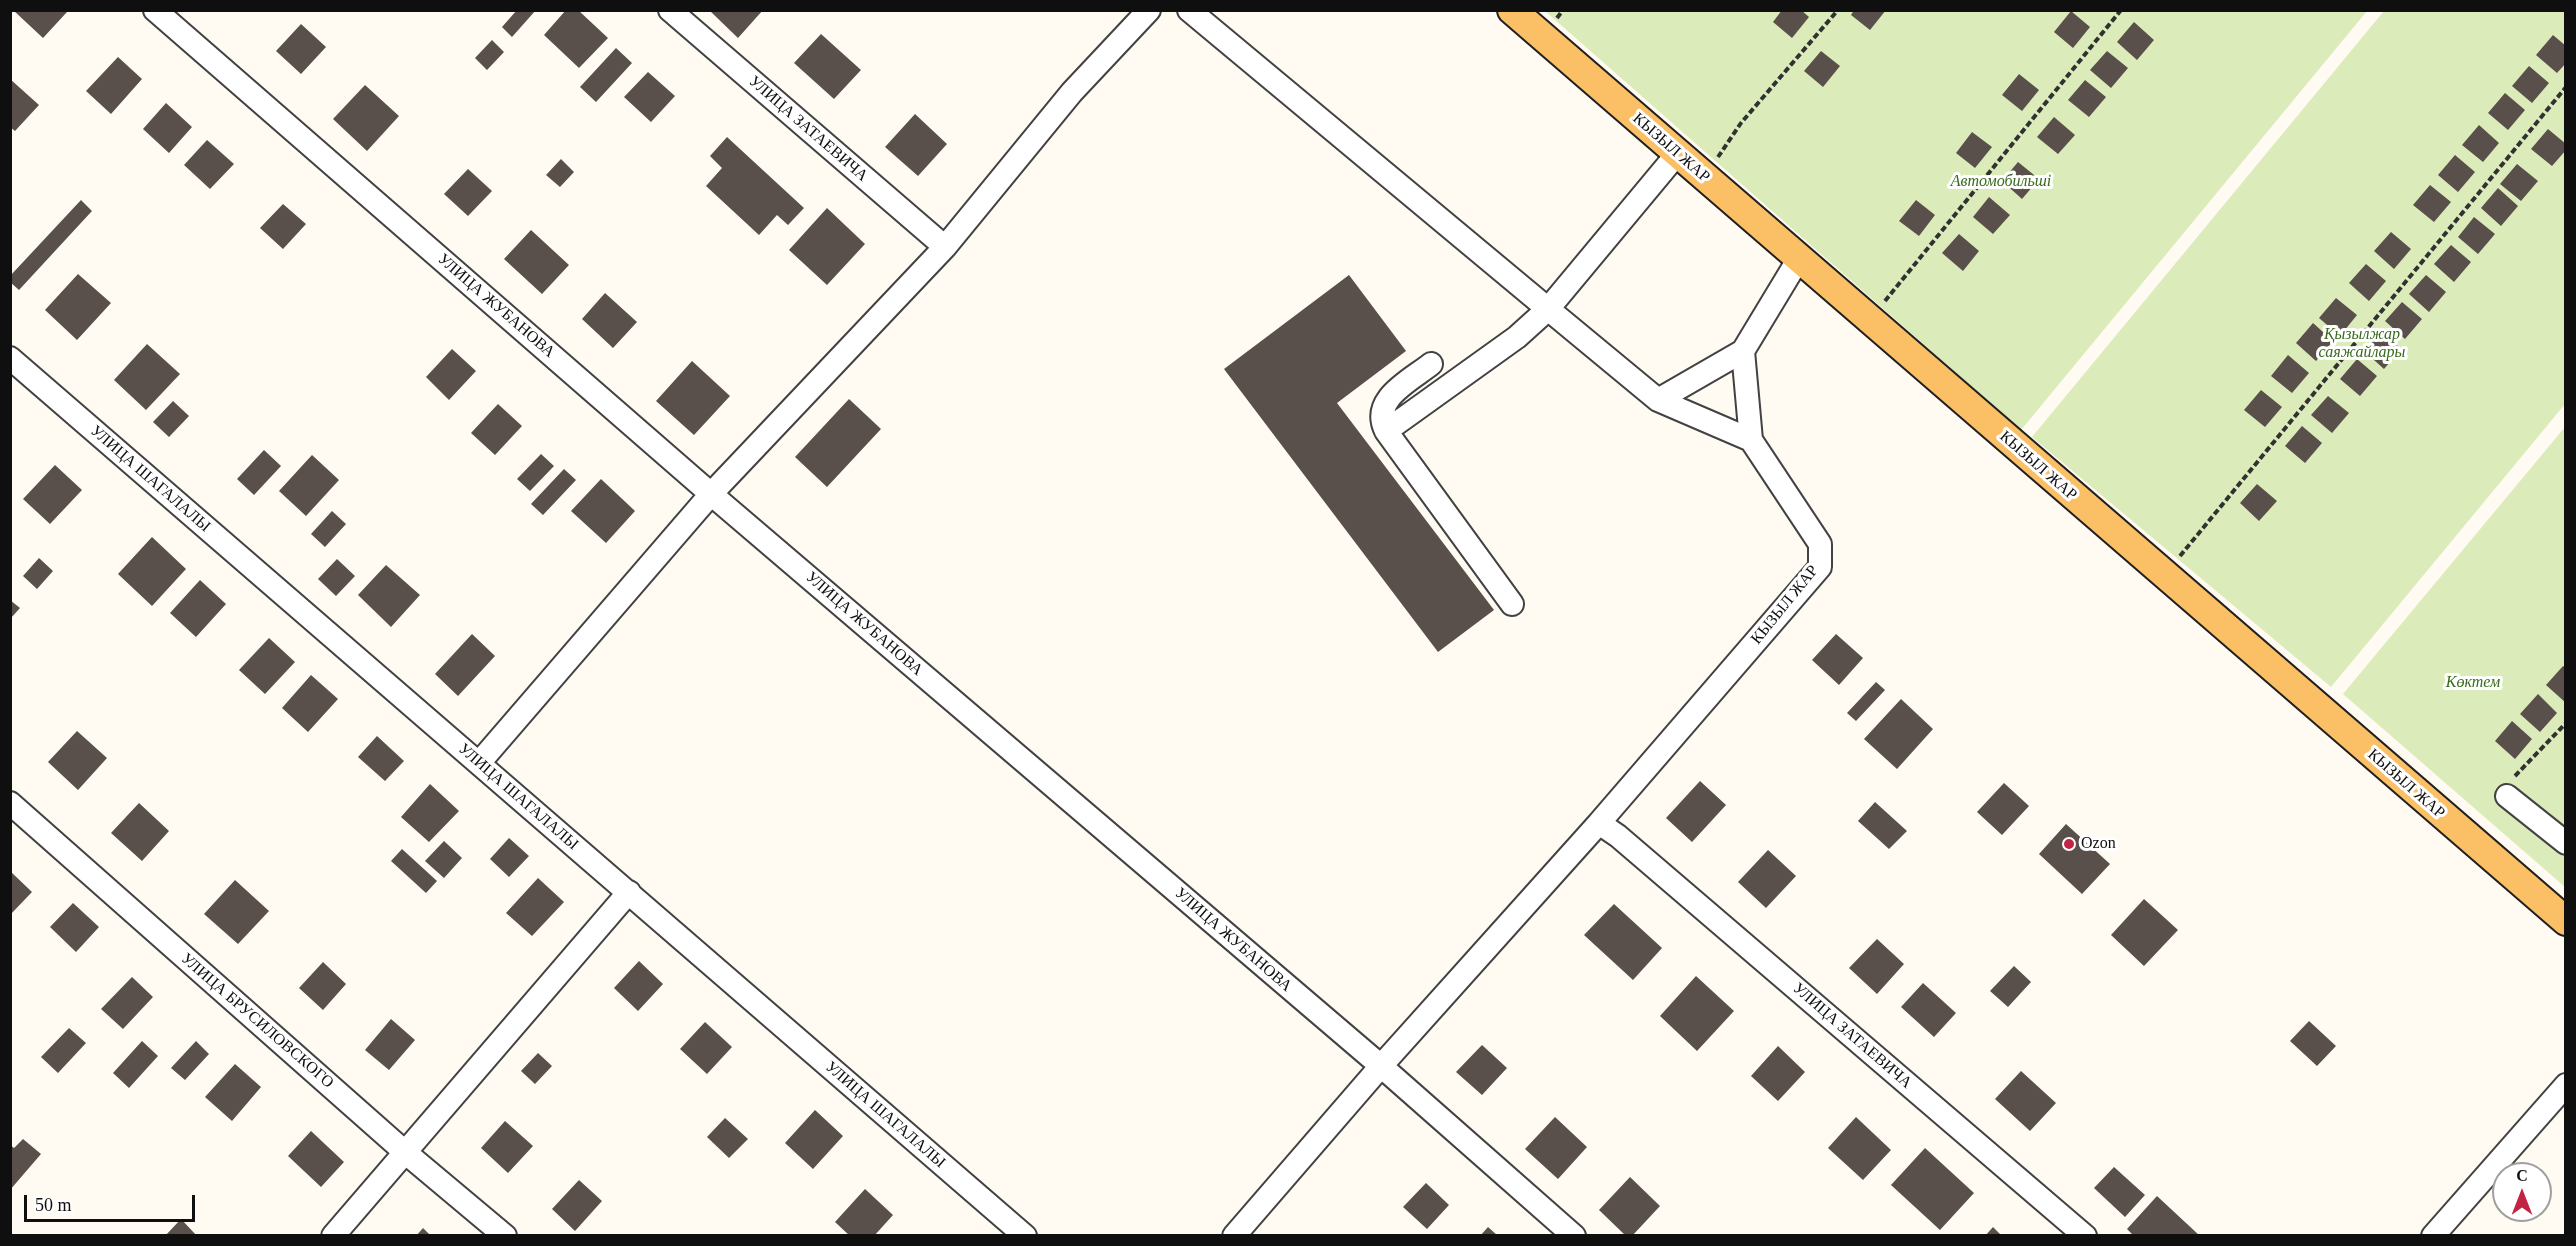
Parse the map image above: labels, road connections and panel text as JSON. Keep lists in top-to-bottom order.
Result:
{
  "streets": {
    "main road": ["КЫЗЫЛ ЖАР"],
    "street": [
      "УЛИЦА ЗАТАЕВИЧА",
      "УЛИЦА ЖУБАНОВА",
      "УЛИЦА ШАГАЛАЛЫ",
      "УЛИЦА БРУСИЛОВСКОГО"
    ]
  },
  "crossings": [
    ["УЛИЦА ЗАТАЕВИЧА", "КЫЗЫЛ ЖАР"],
    ["КЫЗЫЛ ЖАР", "УЛИЦА ЖУБАНОВА"]
  ],
  "parks": ["Автомобильші", "Қызылжар саяжайлары", "Көктем"],
  "places": ["Ozon"],
  "scale_bar": "50 m",
  "north": "top"
}
